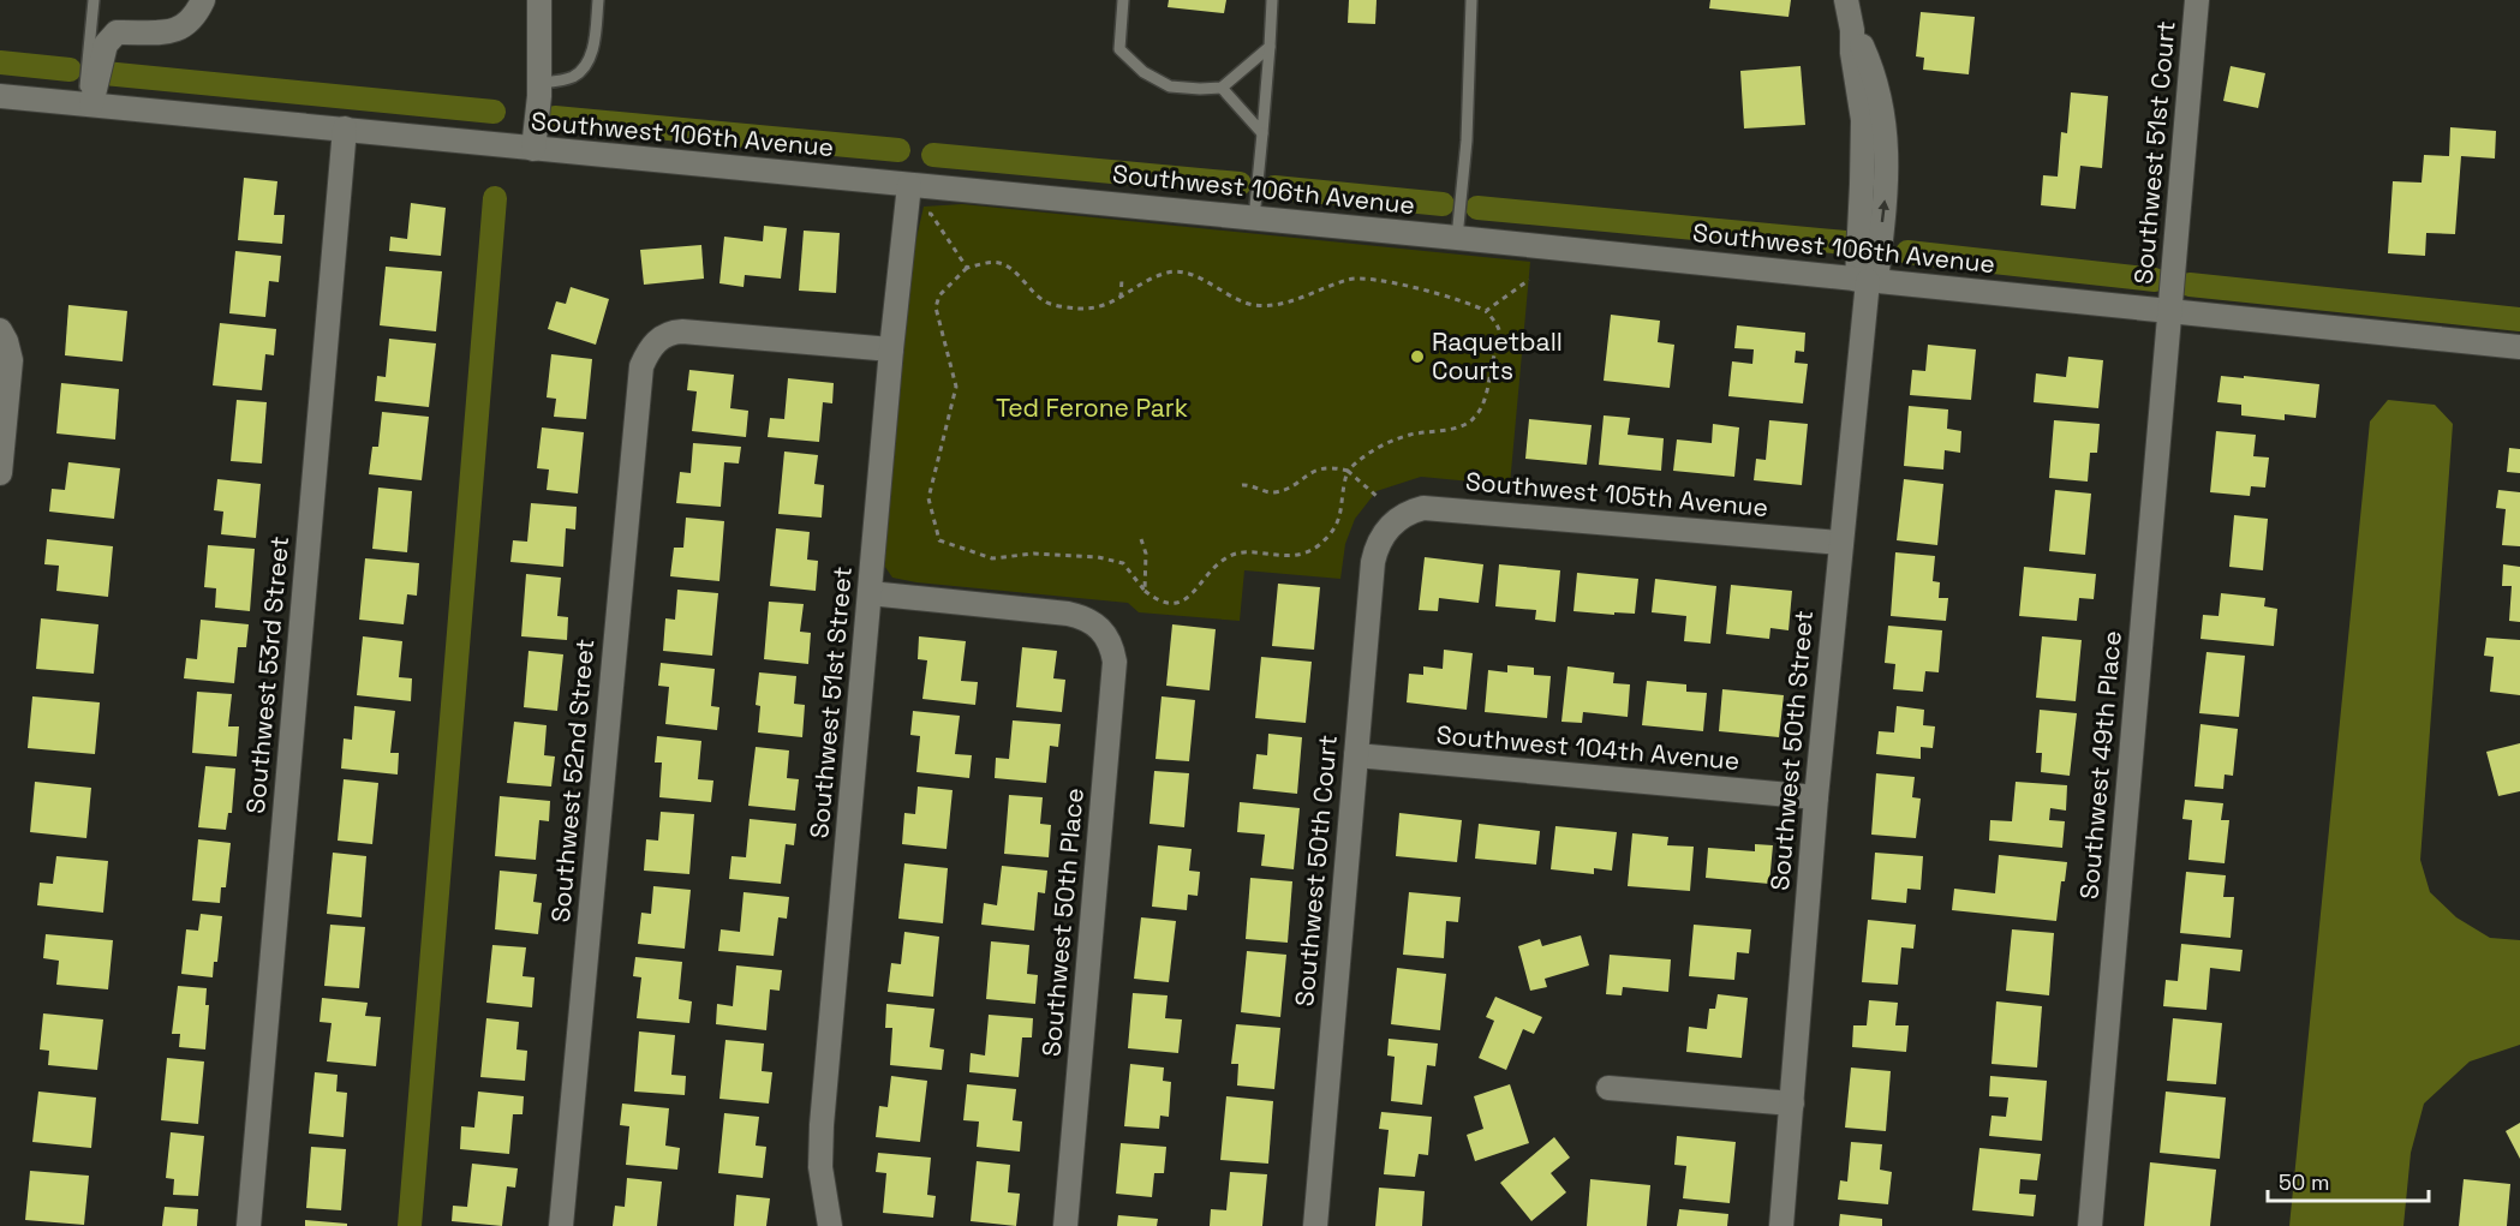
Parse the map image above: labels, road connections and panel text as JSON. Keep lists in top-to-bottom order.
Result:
{
  "streets": {
    "street": [
      "Southwest 106th Avenue",
      "Southwest 51st Court",
      "Southwest 105th Avenue",
      "Southwest 53rd Street",
      "Southwest 51st Street",
      "Southwest 104th Avenue",
      "Southwest 50th Street",
      "Southwest 49th Place",
      "Southwest 52nd Street",
      "Southwest 50th Court",
      "Southwest 50th Place"
    ]
  },
  "crossings": [
    ["Southwest 106th Avenue", "Southwest 51st Court"],
    ["Southwest 106th Avenue", "Southwest 53rd Street"],
    ["Southwest 106th Avenue", "Southwest 51st Street"],
    ["Southwest 106th Avenue", "Southwest 50th Street"],
    ["Southwest 106th Avenue", "Southwest 49th Place"],
    ["Southwest 51st Court", "Southwest 49th Place"],
    ["Southwest 105th Avenue", "Southwest 50th Street"],
    ["Southwest 105th Avenue", "Southwest 50th Court"],
    ["Southwest 51st Street", "Southwest 52nd Street"],
    ["Southwest 51st Street", "Southwest 50th Place"],
    ["Southwest 104th Avenue", "Southwest 50th Street"],
    ["Southwest 104th Avenue", "Southwest 50th Court"]
  ],
  "parks": ["Ted Ferone Park"],
  "places": ["Raquetball Courts"],
  "scale_bar": "50 m"
}
